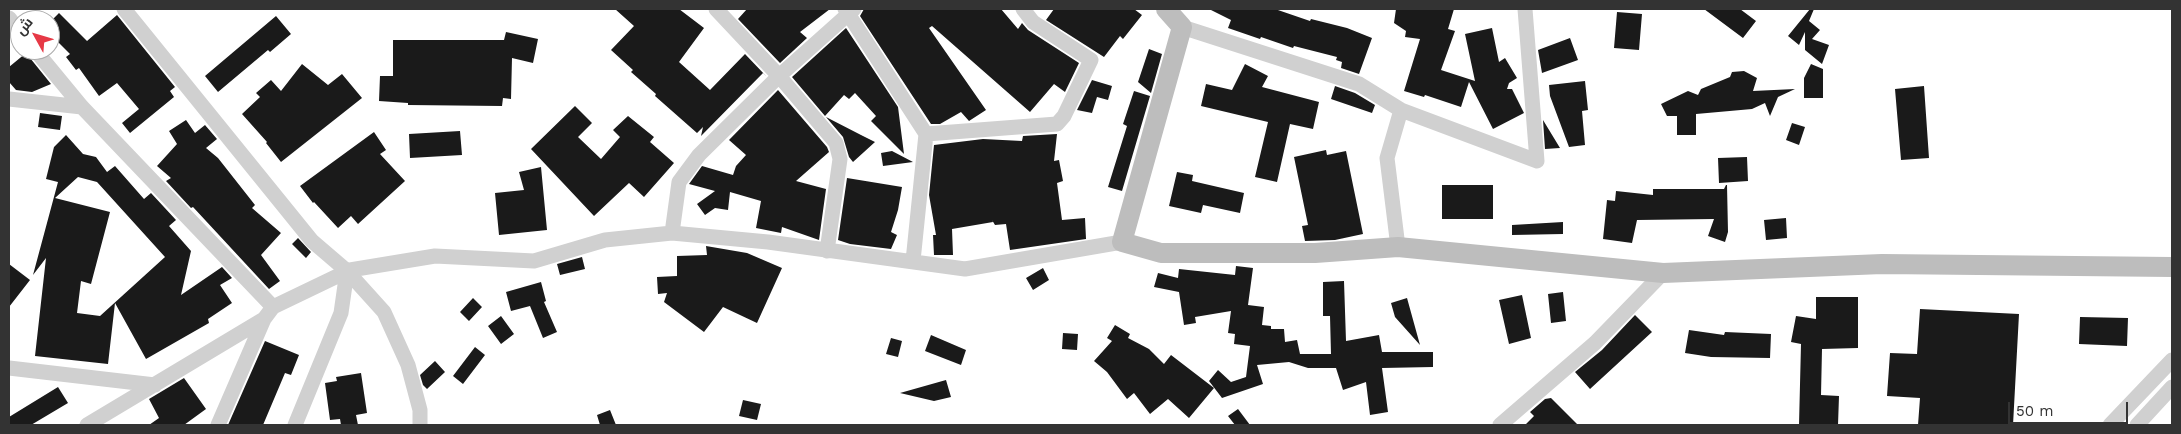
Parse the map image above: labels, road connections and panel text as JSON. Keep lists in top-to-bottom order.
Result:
{
  "scale_bar": "50 m",
  "north": "top left"
}
